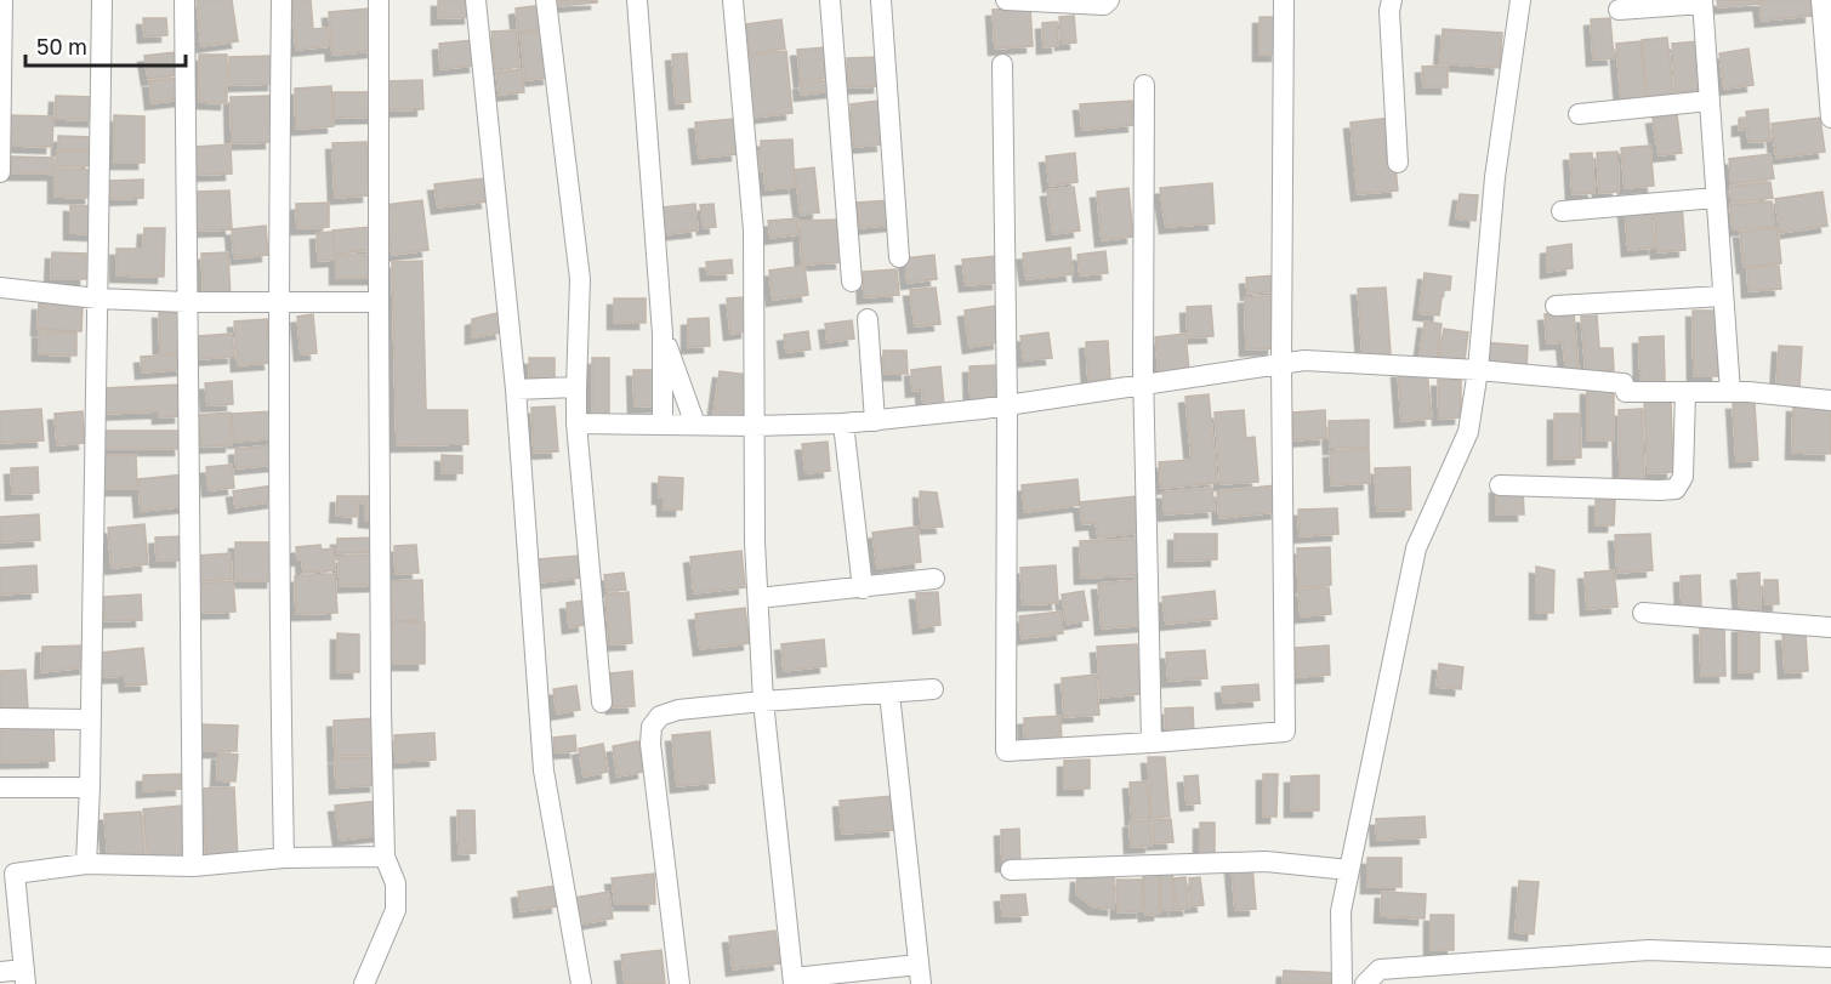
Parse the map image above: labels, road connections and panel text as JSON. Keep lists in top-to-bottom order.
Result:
{
  "scale_bar": "50 m"
}
